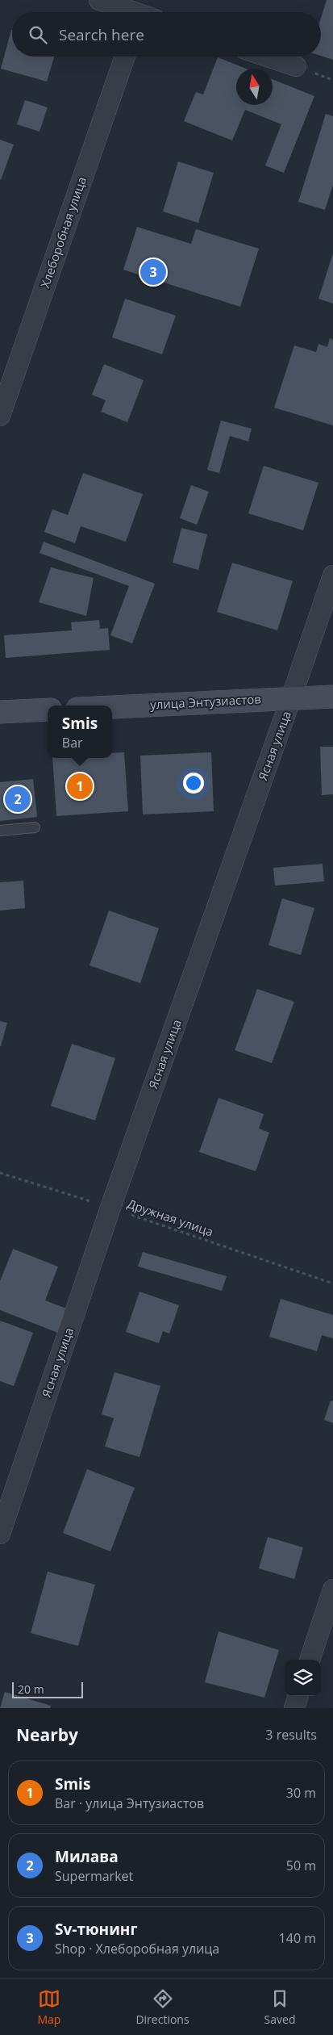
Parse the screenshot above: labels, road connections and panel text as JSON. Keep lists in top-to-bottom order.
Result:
{
  "streets": {
    "street": ["Хлеборобная улица", "улица Энтузиастов", "Ясная улица"],
    "path": ["Дружная улица"]
  },
  "crossings": [
    ["улица Энтузиастов", "Ясная улица"],
    ["Ясная улица", "Дружная улица"]
  ],
  "scale_bar": "20 m",
  "north": "top",
  "page": {
    "search": "Search here",
    "pins": ["3", "1", "2"],
    "popup": ["Smis", "Bar"],
    "scale": "20 m",
    "heading": ["Nearby", "3 results"],
    "list": [
      {
        "mark": "1",
        "name": "Smis",
        "note": "Bar · улица Энтузиастов",
        "value": "30 m"
      },
      {
        "mark": "2",
        "name": "Милава",
        "note": "Supermarket",
        "value": "50 m"
      },
      {
        "mark": "3",
        "name": "Sv-тюнинг",
        "note": "Shop · Хлеборобная улица",
        "value": "140 m"
      }
    ],
    "nav": ["Map", "Directions", "Saved"]
  }
}
